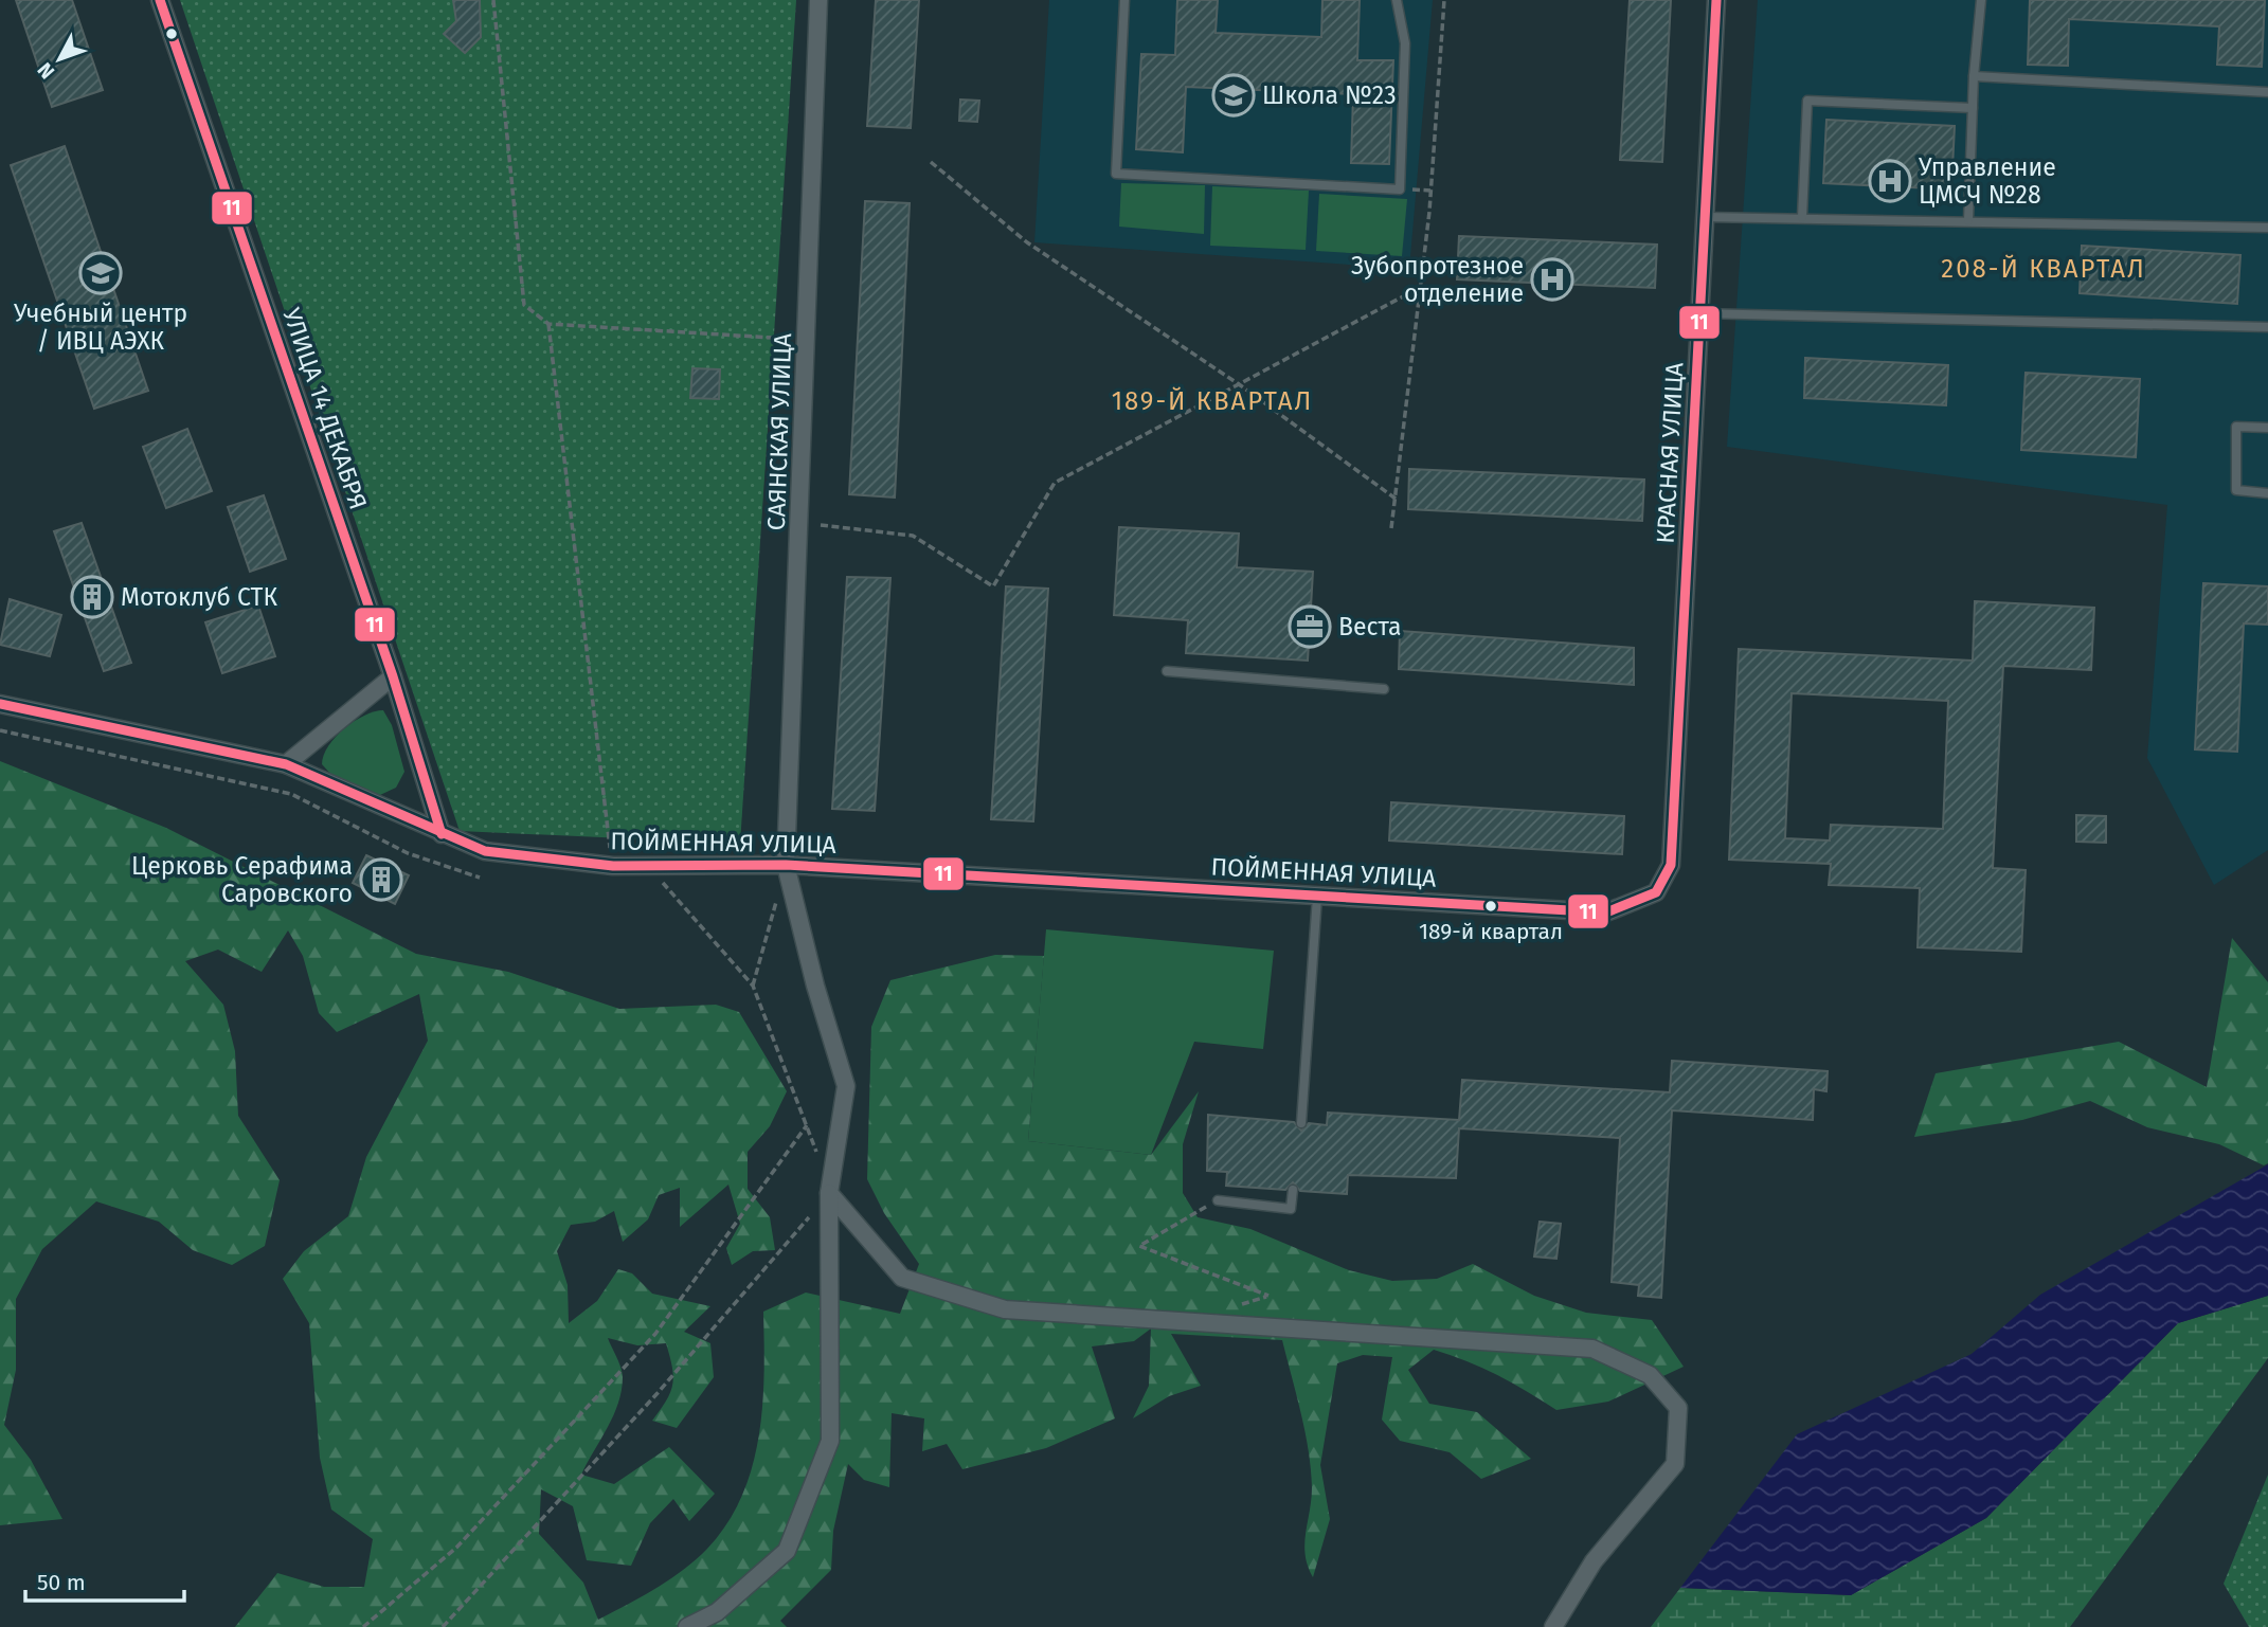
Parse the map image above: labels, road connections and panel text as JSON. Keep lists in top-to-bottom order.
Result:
{
  "streets": {
    "street": [
      "УЛИЦА 14 ДЕКАБРЯ",
      "САЯНСКАЯ УЛИЦА",
      "КРАСНАЯ УЛИЦА",
      "ПОЙМЕННАЯ УЛИЦА"
    ]
  },
  "crossings": [
    ["УЛИЦА 14 ДЕКАБРЯ", "ПОЙМЕННАЯ УЛИЦА"],
    ["САЯНСКАЯ УЛИЦА", "ПОЙМЕННАЯ УЛИЦА"],
    ["КРАСНАЯ УЛИЦА", "ПОЙМЕННАЯ УЛИЦА"]
  ],
  "districts": ["208-Й КВАРТАЛ", "189-Й КВАРТАЛ"],
  "places": {
    "school or university": ["Школа №23", "Учебный центр / ИВЦ АЭХК"],
    "hospital": ["Управление ЦМСЧ №28", "Зубопротезное отделение"],
    "building": ["Мотоклуб СТК", "Церковь Серафима Саровского"],
    "office": ["Веста"],
    "other": ["189-й квартал"]
  },
  "lines": ["transit line 11"],
  "scale_bar": "50 m",
  "north": "bottom left"
}
